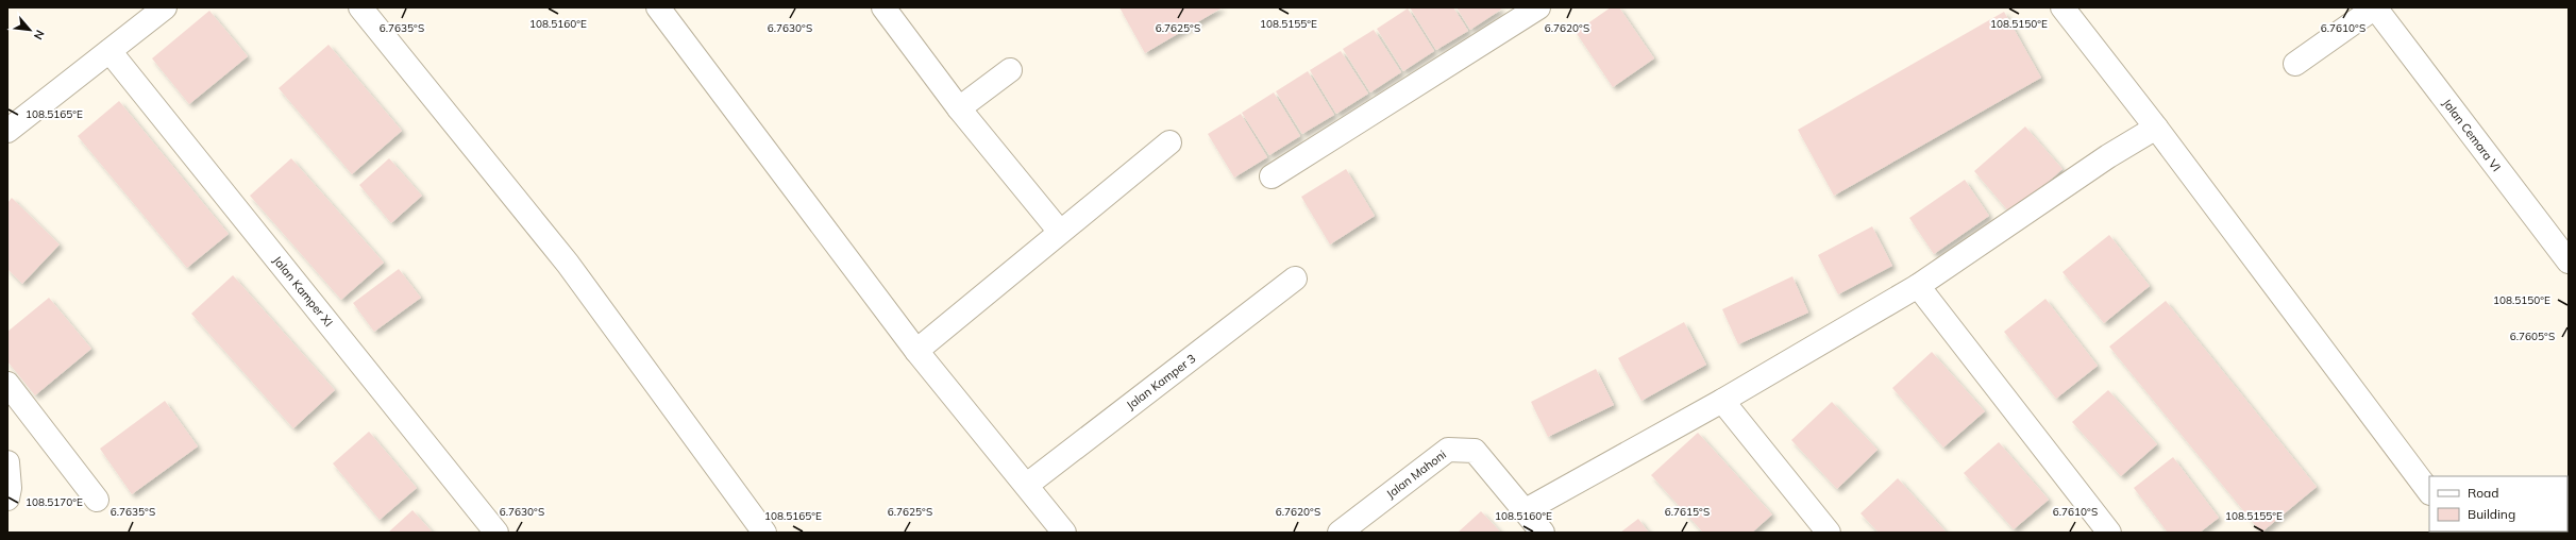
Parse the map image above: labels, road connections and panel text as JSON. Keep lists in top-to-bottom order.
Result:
{
  "streets": {
    "street": [
      "Jalan Cemara VI",
      "Jalan Kamper XI",
      "Jalan Kamper 3",
      "Jalan Mahoni"
    ]
  },
  "legend": ["Road", "Building"],
  "north": "bottom right",
  "coordinates": [
    "108.5160°E",
    "108.5155°E",
    "108.5150°E",
    "6.7635°S",
    "6.7630°S",
    "6.7625°S",
    "6.7620°S",
    "6.7610°S",
    "108.5165°E",
    "6.7605°S",
    "108.5170°E",
    "6.7615°S"
  ]
}
